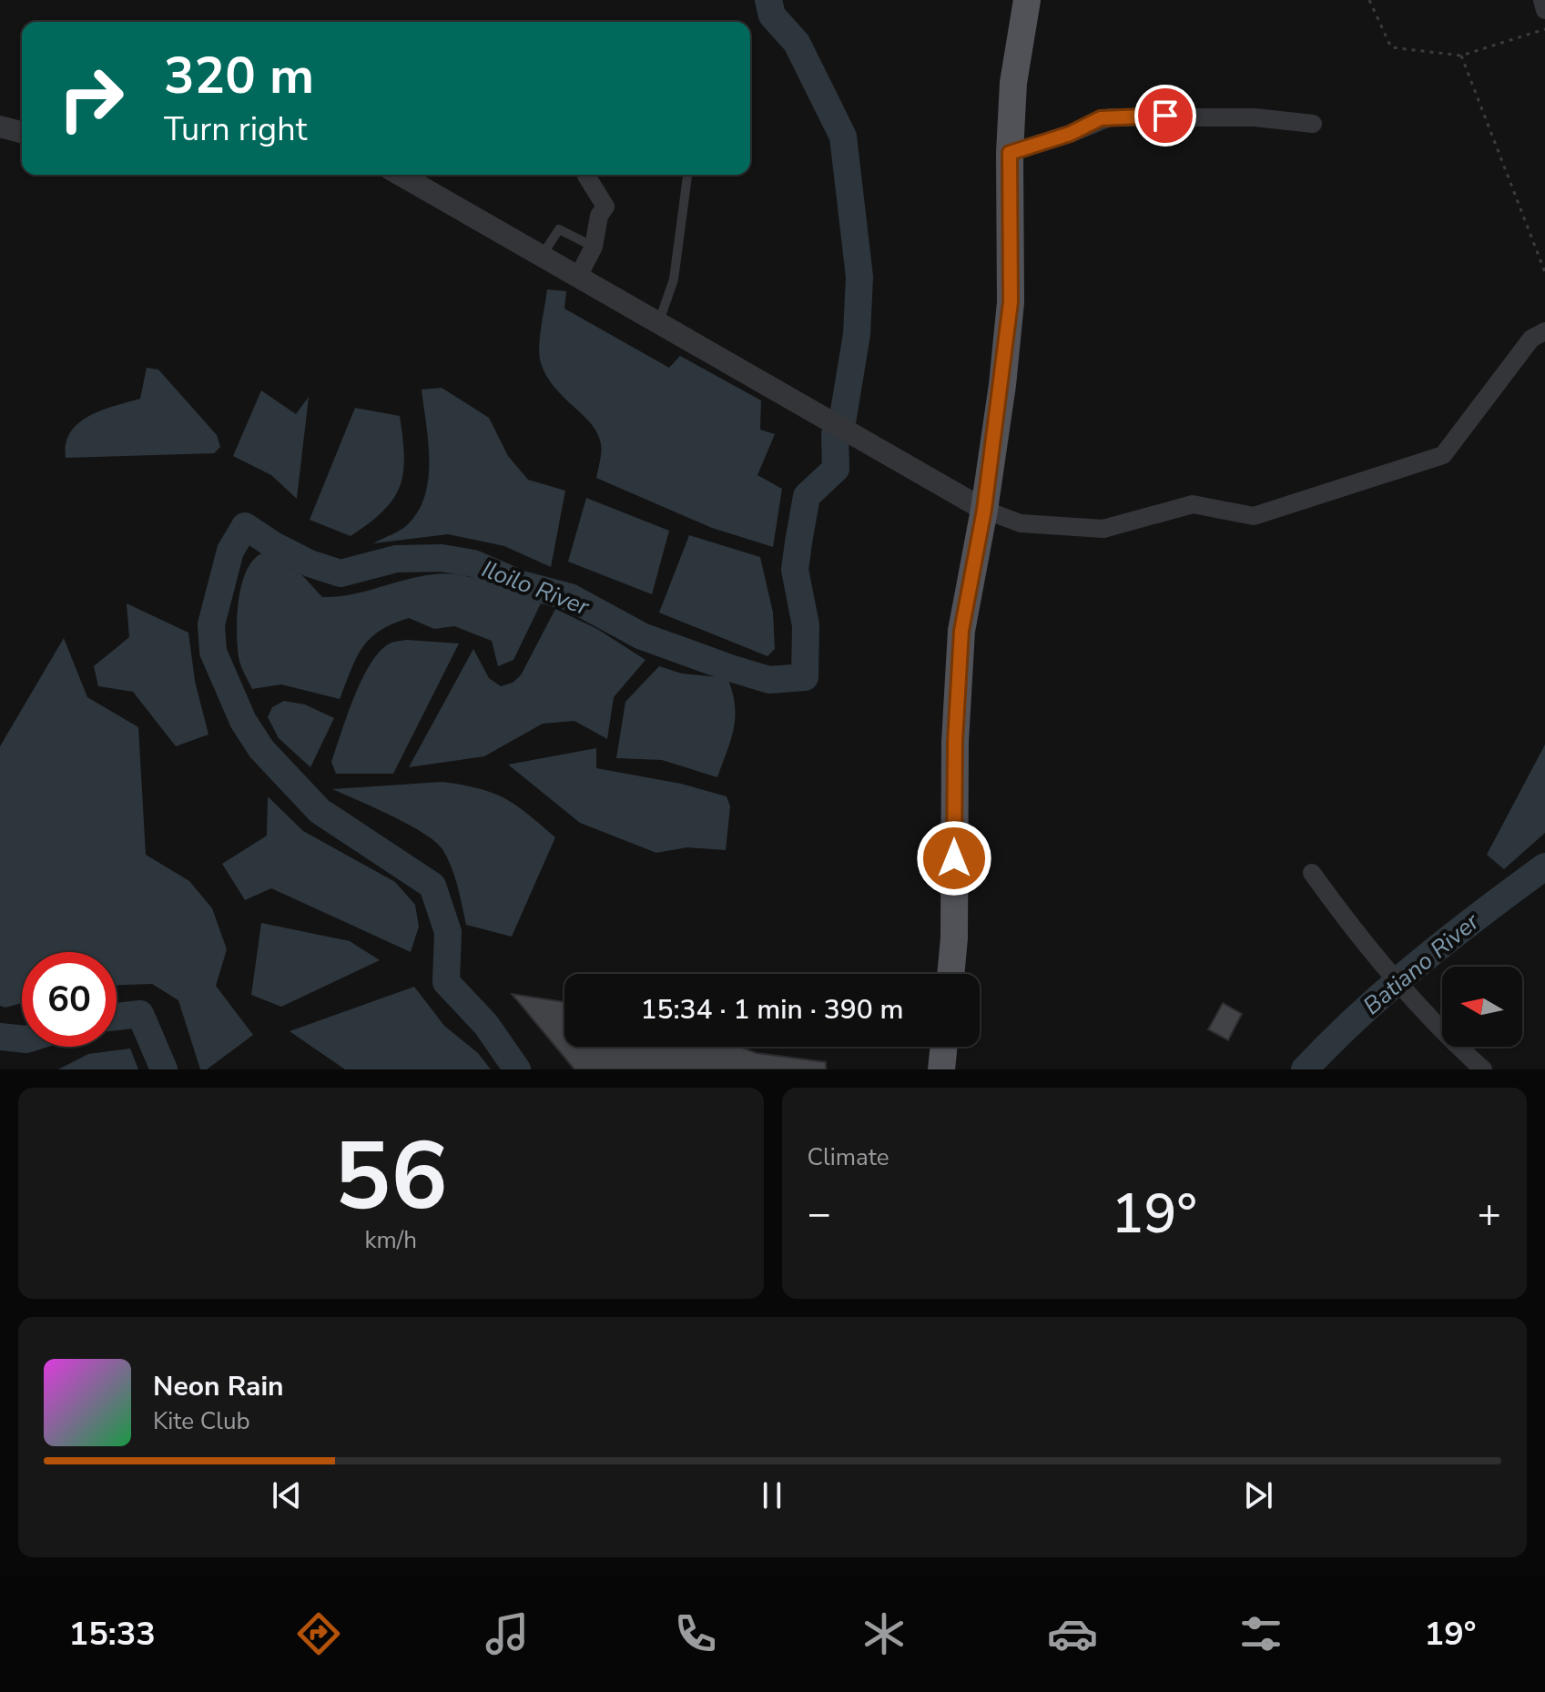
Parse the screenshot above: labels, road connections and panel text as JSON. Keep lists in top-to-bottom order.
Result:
{
  "water": ["Iloilo River", "Batiano River"],
  "north": "left",
  "page": {
    "turn": ["320 m", "Turn right"],
    "limit": "60",
    "trip": "15:34 · 1 min · 390 m",
    "tile": [
      ["56", "km/h"],
      "Climate"
    ],
    "heat": ["−", "19°", "+"],
    "song": ["Neon Rain", "Kite Club"],
    "tabs": ["15:33", "19°"]
  }
}
